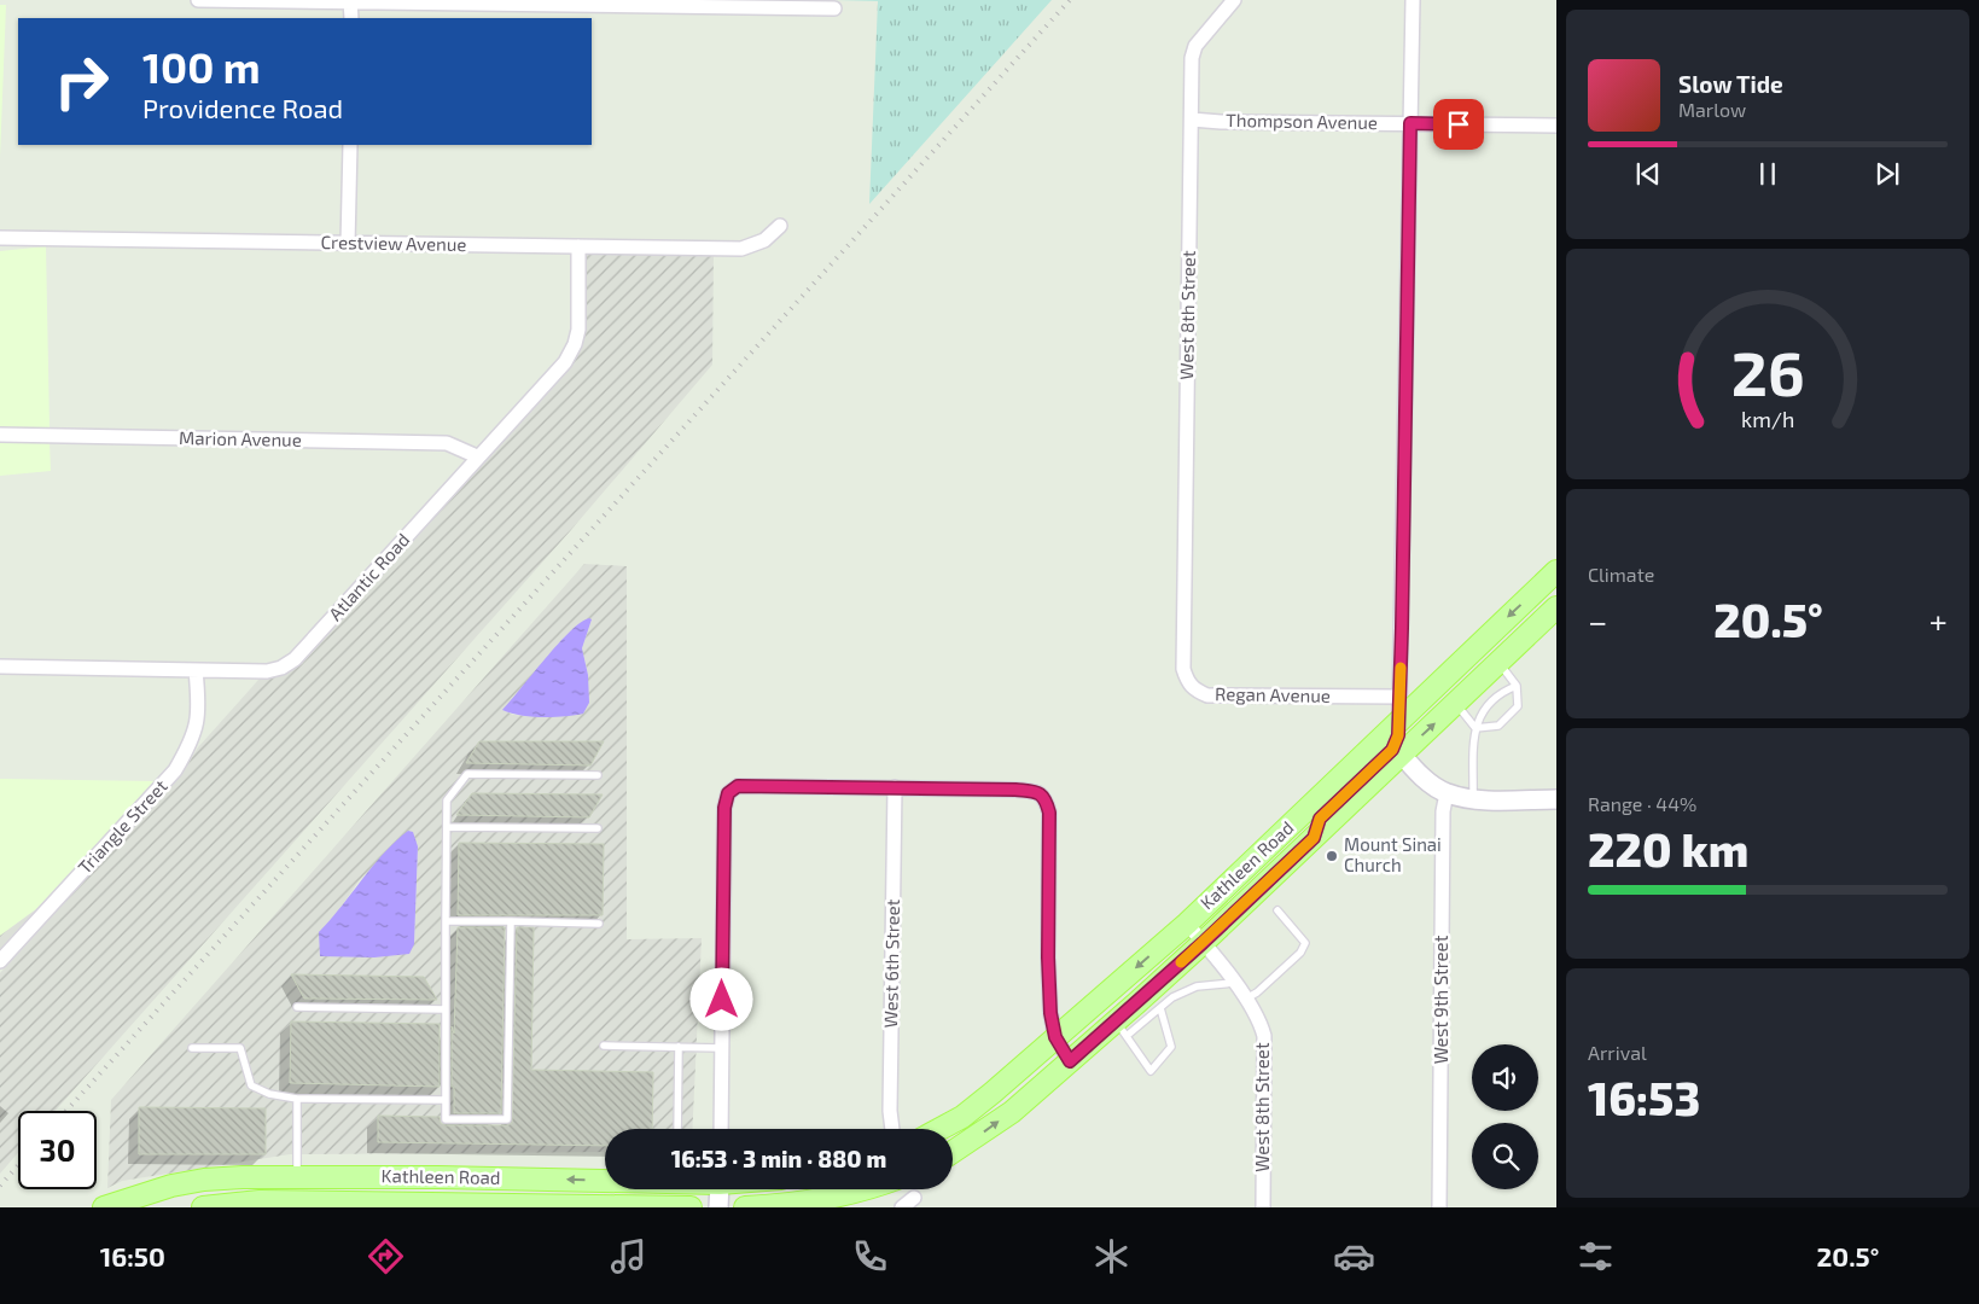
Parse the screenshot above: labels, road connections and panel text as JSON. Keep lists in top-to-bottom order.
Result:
{
  "streets": {
    "main road": ["Kathleen Road"],
    "street": [
      "Thompson Avenue",
      "Crestview Avenue",
      "West 8th Street",
      "Marion Avenue",
      "Atlantic Road",
      "Regan Avenue",
      "Triangle Street",
      "West 6th Street",
      "West 9th Street"
    ]
  },
  "crossings": [
    ["Thompson Avenue", "West 8th Street"],
    ["Crestview Avenue", "Atlantic Road"],
    ["West 8th Street", "Regan Avenue"],
    ["West 8th Street", "Kathleen Road"],
    ["Marion Avenue", "Atlantic Road"],
    ["Atlantic Road", "Triangle Street"]
  ],
  "places": ["Mount Sinai Church"],
  "page": {
    "turn": ["100 m", "Providence Road"],
    "song": ["Slow Tide", "Marlow"],
    "tile": [
      "Climate",
      ["Range · 44%", "220 km"],
      ["Arrival", "16:53"]
    ],
    "heat": ["−", "20.5°", "+"],
    "limit": "30",
    "trip": "16:53 · 3 min · 880 m",
    "tabs": ["16:50", "20.5°"],
    "gauge": ["26", "km/h"]
  }
}
